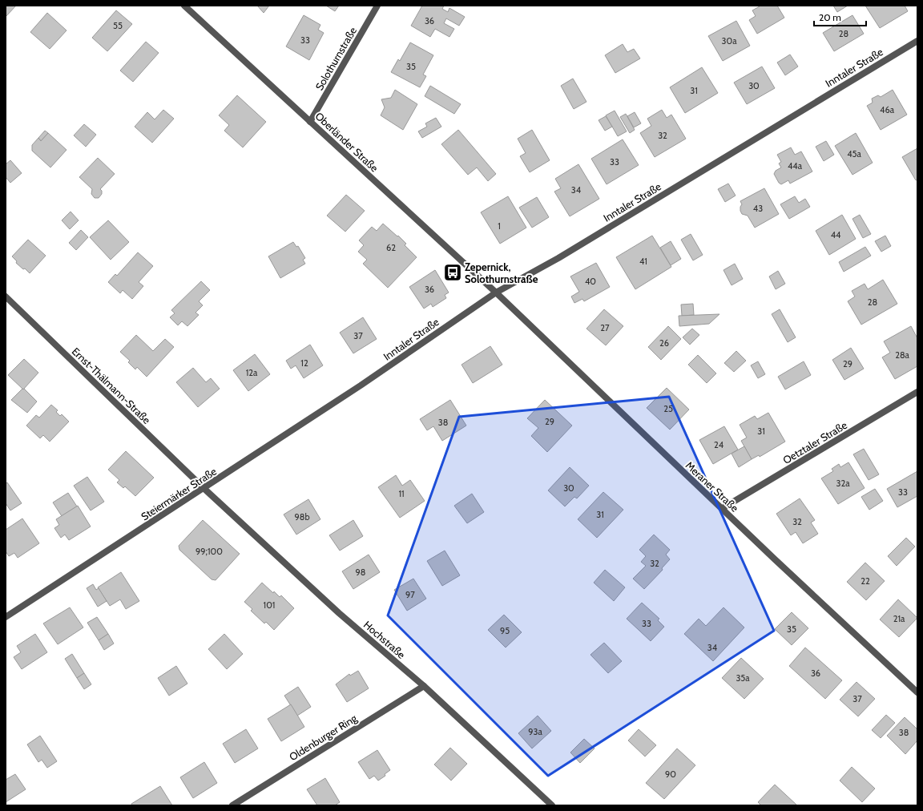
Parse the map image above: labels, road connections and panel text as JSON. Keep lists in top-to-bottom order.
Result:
{
  "streets": {
    "street": [
      "Solothurnstraße",
      "Inntaler Straße",
      "Oberländer Straße",
      "Ernst-Thälmann-Straße",
      "Oetztaler Straße",
      "Meraner Straße",
      "Steiermärker Straße",
      "Hochstraße",
      "Oldenburger Ring"
    ]
  },
  "crossings": [
    ["Solothurnstraße", "Oberländer Straße"],
    ["Inntaler Straße", "Oberländer Straße"],
    ["Inntaler Straße", "Meraner Straße"],
    ["Inntaler Straße", "Steiermärker Straße"],
    ["Oberländer Straße", "Meraner Straße"],
    ["Ernst-Thälmann-Straße", "Steiermärker Straße"],
    ["Ernst-Thälmann-Straße", "Hochstraße"],
    ["Oetztaler Straße", "Meraner Straße"],
    ["Steiermärker Straße", "Hochstraße"],
    ["Hochstraße", "Oldenburger Ring"]
  ],
  "places": {
    "bus stop": ["Zepernick, Solothurnstraße"]
  },
  "house_numbers": [
    "36",
    "55",
    "28",
    "33",
    "30a",
    "35",
    "30",
    "31",
    "46a",
    "32",
    "45a",
    "33",
    "44a",
    "34",
    "43",
    "1",
    "44",
    "62",
    "41",
    "40",
    "36",
    "28",
    "27",
    "37",
    "26",
    "28a",
    "12",
    "29",
    "12a",
    "25",
    "29",
    "38",
    "31",
    "24",
    "32a",
    "30",
    "33",
    "11",
    "31",
    "98b",
    "32",
    "99;100",
    "32",
    "98",
    "22",
    "97",
    "101",
    "21a",
    "33",
    "35",
    "95",
    "34",
    "36",
    "35a",
    "37",
    "93a",
    "38",
    "90"
  ],
  "scale_bar": "20 m"
}
